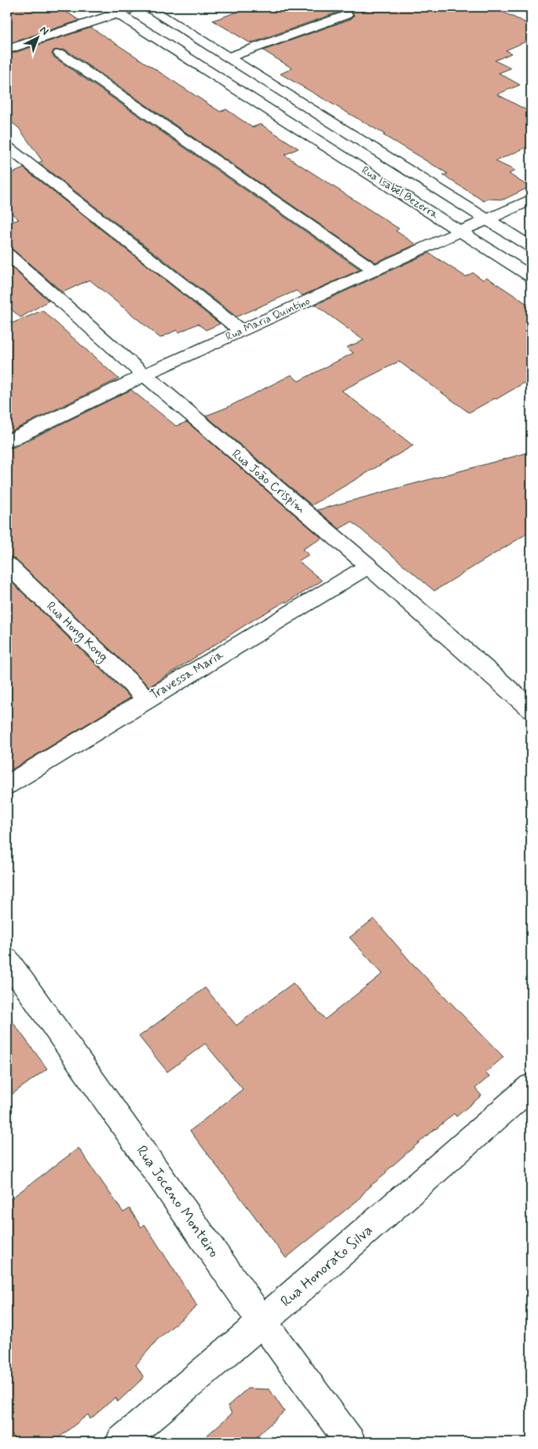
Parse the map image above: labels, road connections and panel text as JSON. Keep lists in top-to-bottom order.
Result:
{
  "streets": {
    "street": [
      "Rua Isabel Bezerra",
      "Rua Maria Quintino",
      "Rua João Crispim",
      "Rua Hong Kong",
      "Travessa Maria",
      "Rua Joceno Monteiro",
      "Rua Honorato Silva"
    ]
  },
  "crossings": [
    ["Rua Isabel Bezerra", "Rua Maria Quintino"],
    ["Rua Maria Quintino", "Rua João Crispim"],
    ["Rua João Crispim", "Travessa Maria"],
    ["Rua Hong Kong", "Travessa Maria"],
    ["Rua Joceno Monteiro", "Rua Honorato Silva"]
  ],
  "north": "top right"
}
